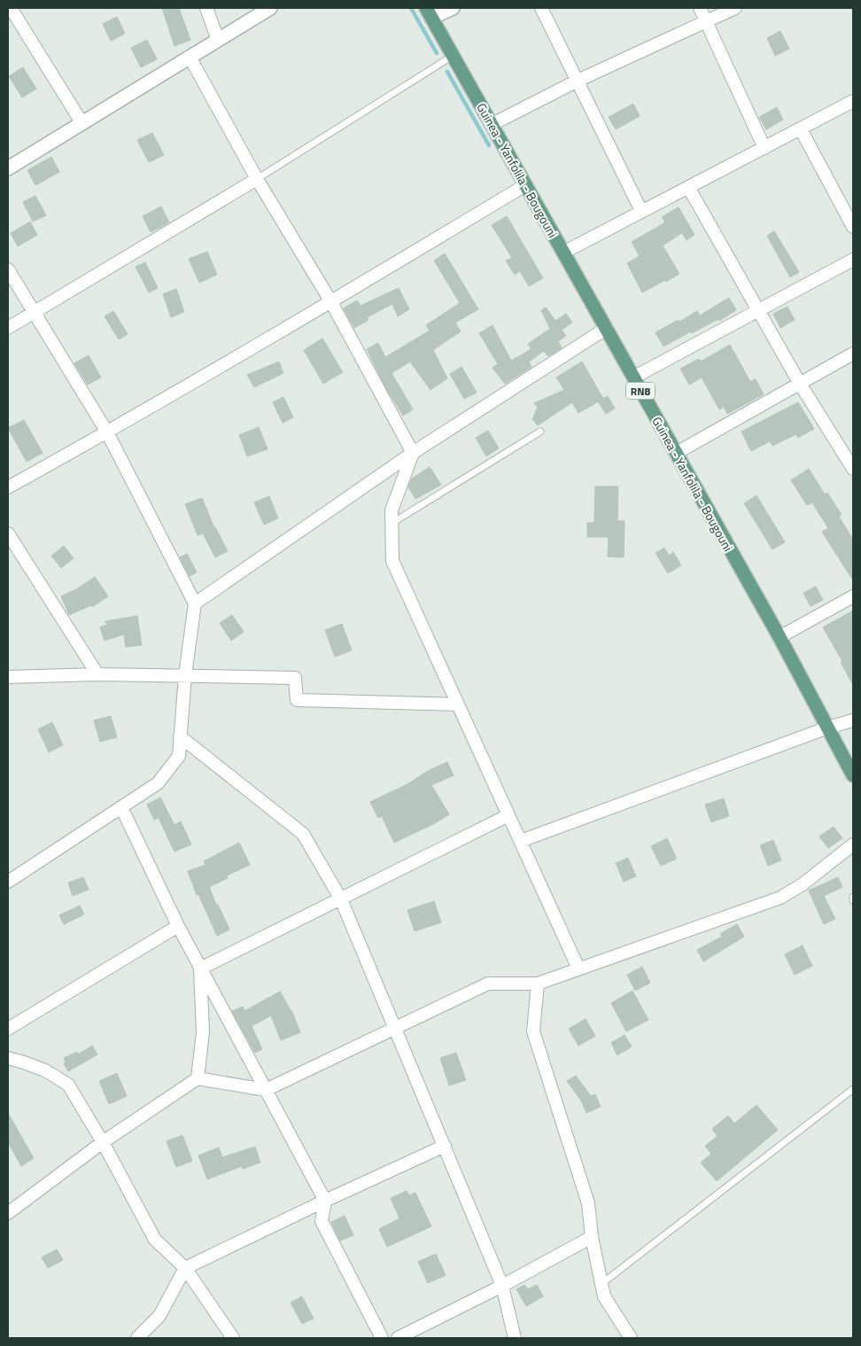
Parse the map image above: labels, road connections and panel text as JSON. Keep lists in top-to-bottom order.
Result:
{
  "streets": {
    "main road": ["Guinea - Yanfolila - Bougouni", "RN8"]
  }
}
